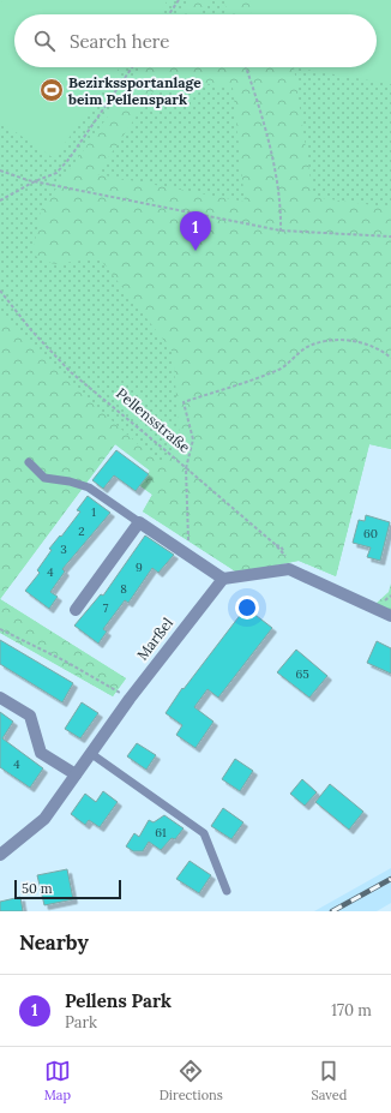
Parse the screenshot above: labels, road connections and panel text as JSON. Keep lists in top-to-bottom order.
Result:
{
  "streets": {
    "street": ["Marßel"],
    "path": ["Pellensstraße"]
  },
  "places": {
    "sports": ["Bezirkssportanlage beim Pellenspark"]
  },
  "house_numbers": [
    "1",
    "2",
    "60",
    "3",
    "9",
    "4",
    "8",
    "7",
    "65",
    "4",
    "61"
  ],
  "scale_bar": "50 m",
  "page": {
    "search": "Search here",
    "pins": "1",
    "scale": "50 m",
    "heading": "Nearby",
    "list": [
      {
        "mark": "1",
        "name": "Pellens Park",
        "note": "Park",
        "value": "170 m"
      }
    ],
    "nav": ["Map", "Directions", "Saved"]
  }
}
